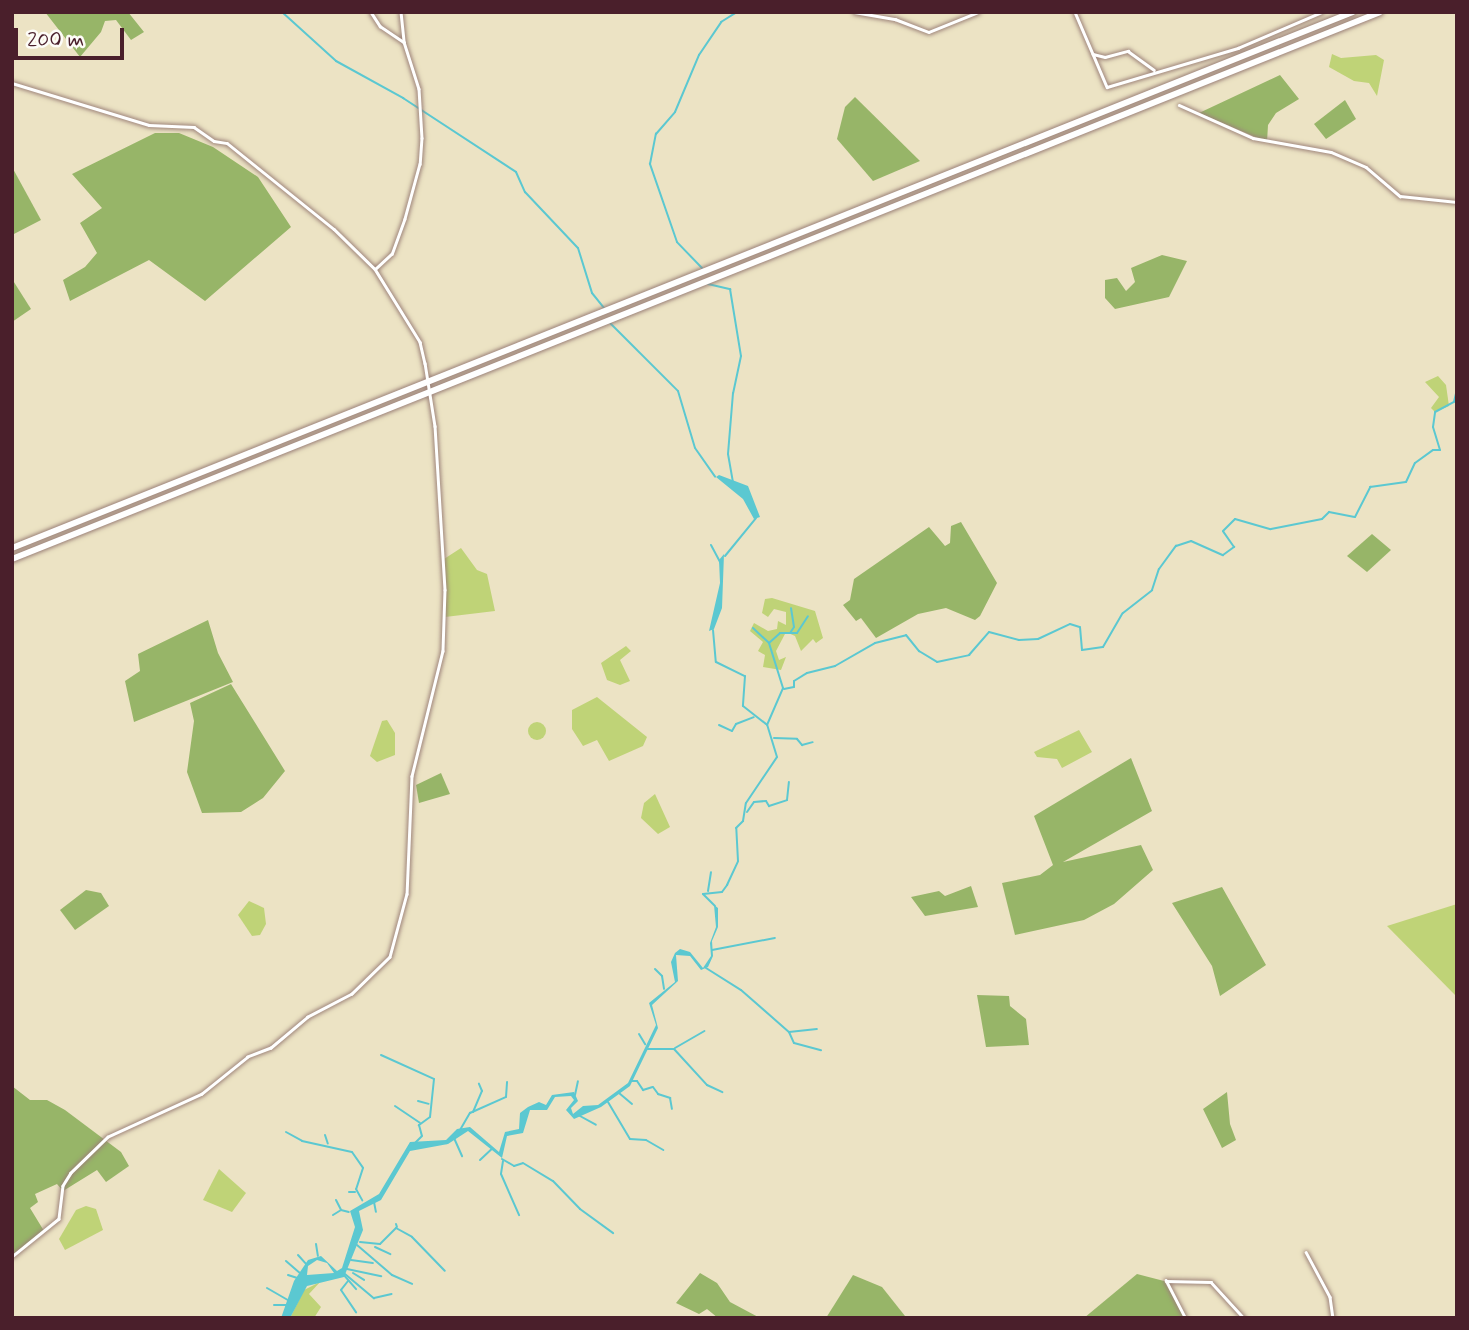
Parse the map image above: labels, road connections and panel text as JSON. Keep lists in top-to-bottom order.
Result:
{
  "scale_bar": "200 m"
}
